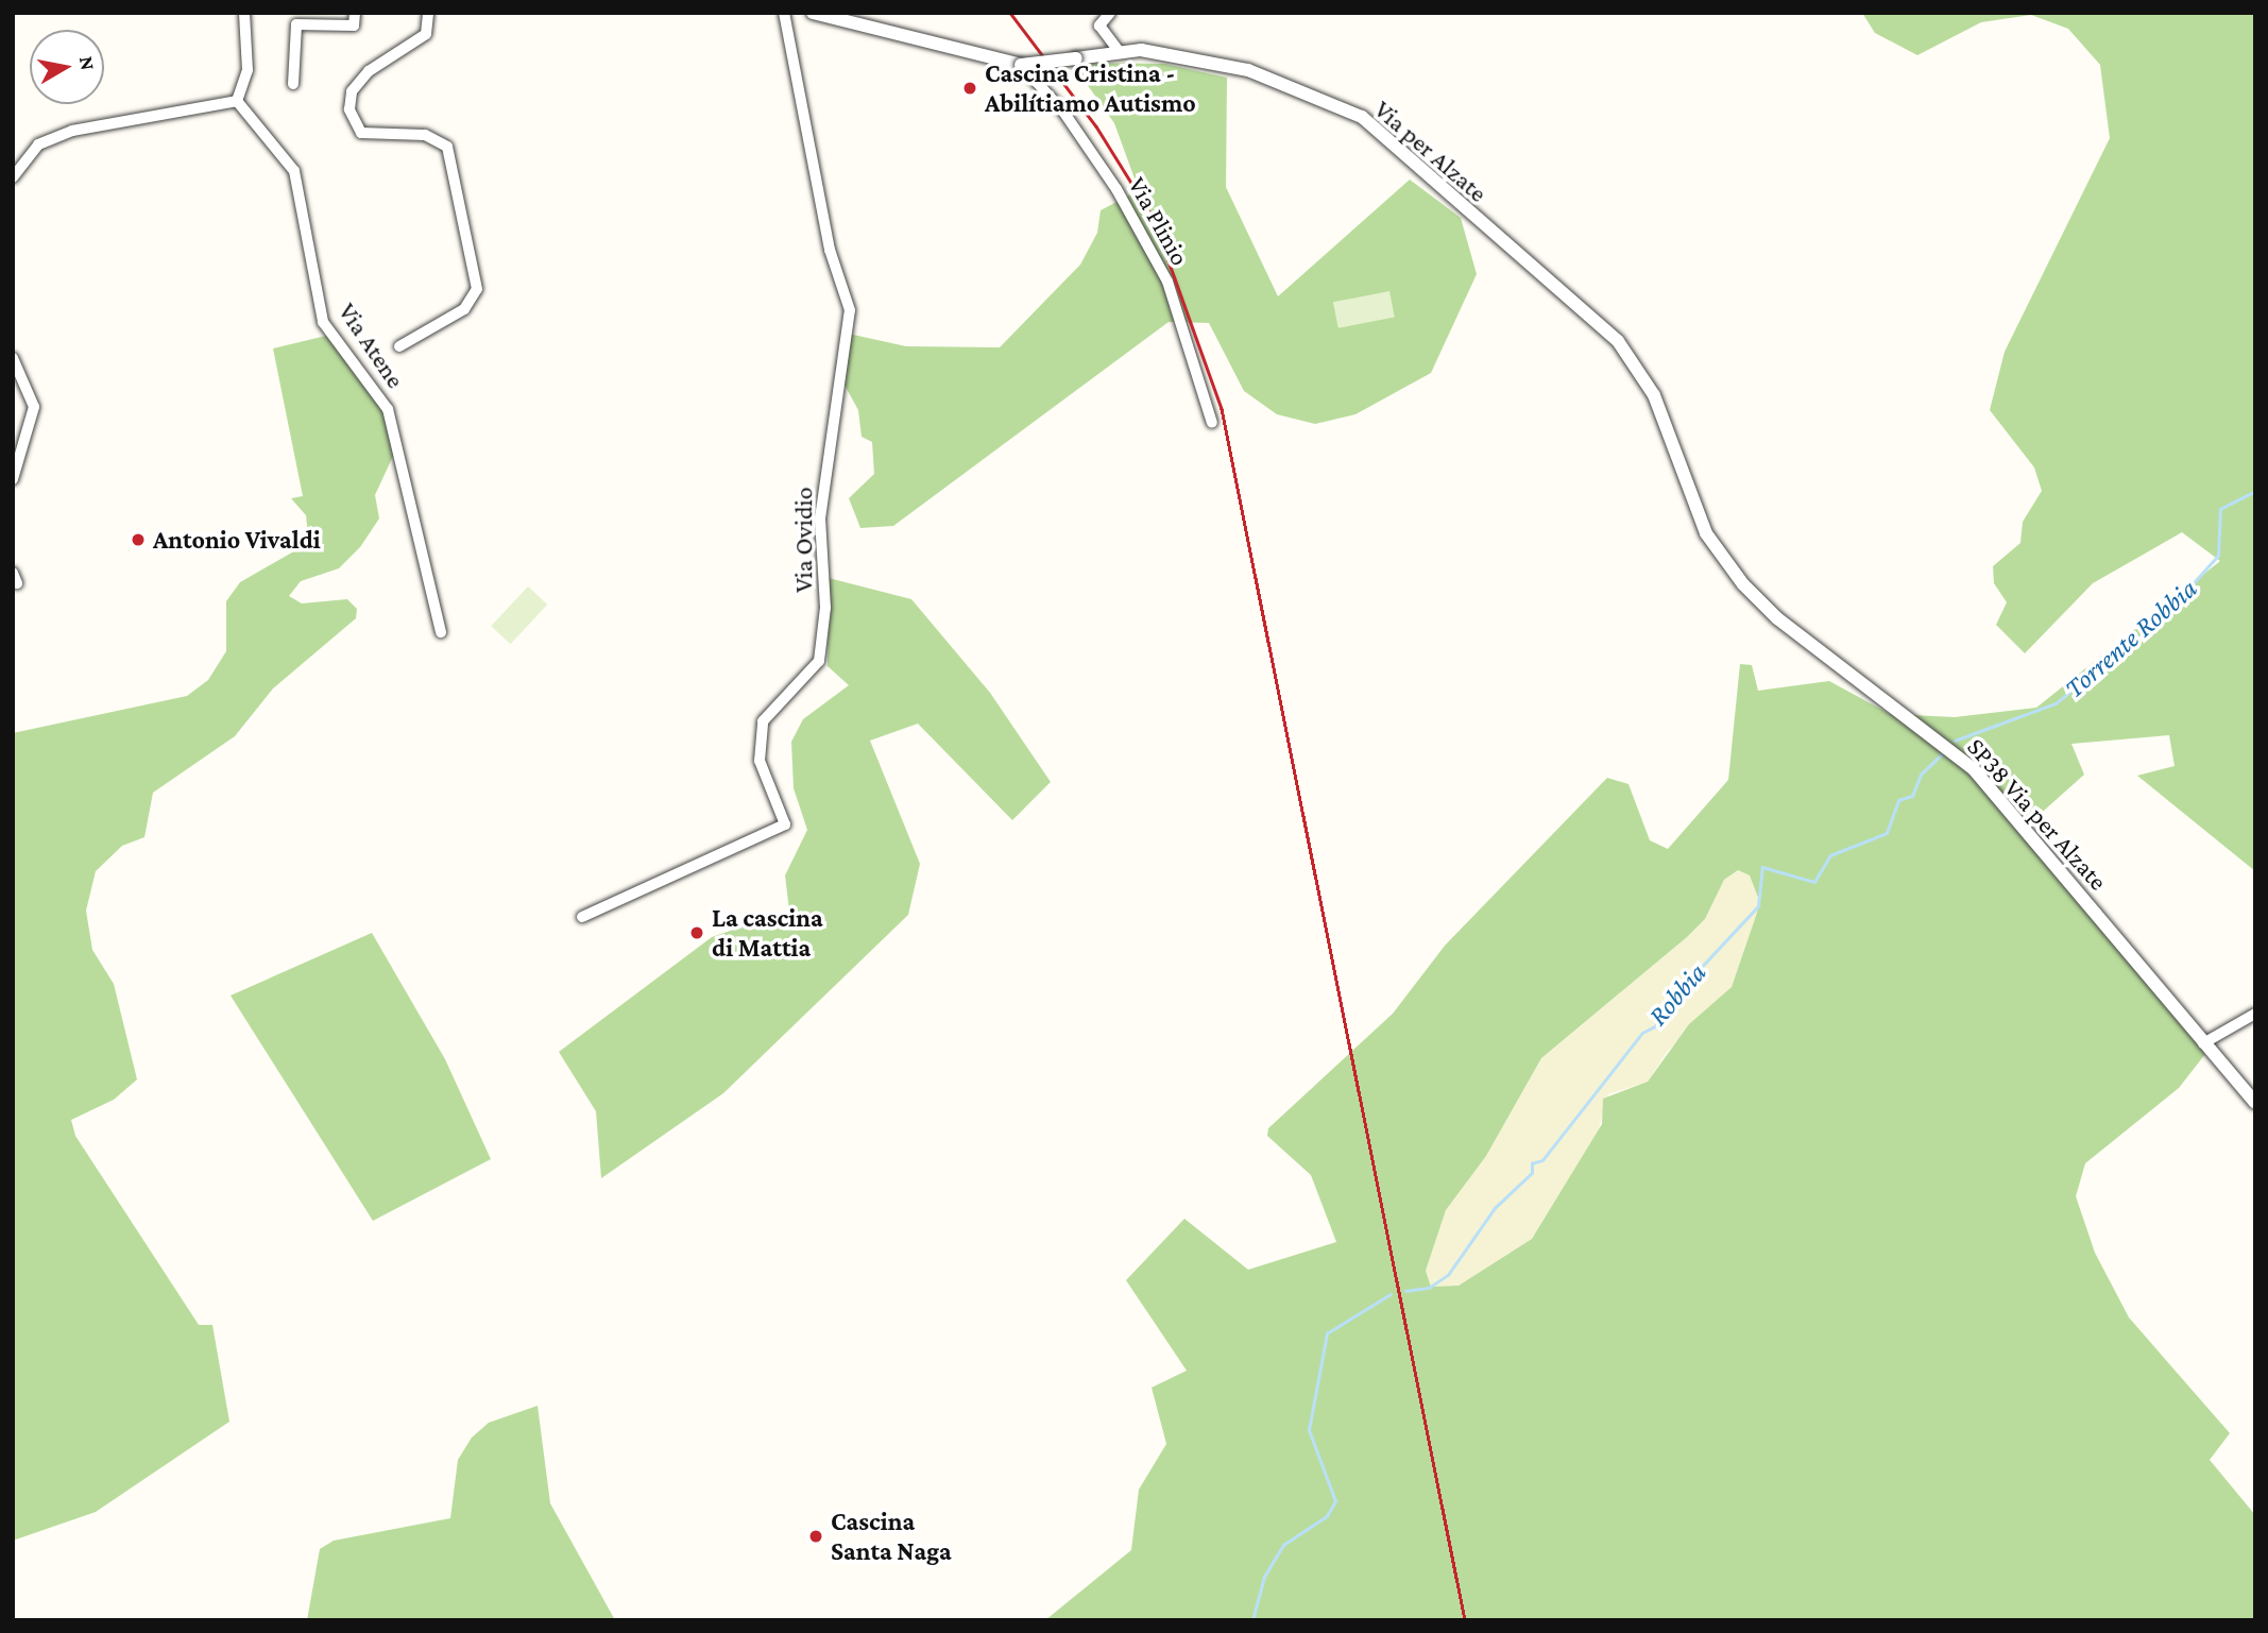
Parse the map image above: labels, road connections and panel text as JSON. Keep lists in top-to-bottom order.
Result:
{
  "streets": {
    "street": [
      "Via per Alzate",
      "Via Plinio",
      "Via Atene",
      "Via Ovidio",
      "SP38 Via per Alzate"
    ]
  },
  "crossings": [
    ["Via per Alzate", "Via Plinio"],
    ["Via per Alzate", "SP38 Via per Alzate"]
  ],
  "water": ["Torrente Robbia", "Robbia"],
  "places": [
    "Cascina Cristina - Abilítiamo Autismo",
    "Antonio Vivaldi",
    "La cascina di Mattia",
    "Cascina Santa Naga"
  ],
  "north": "right"
}
